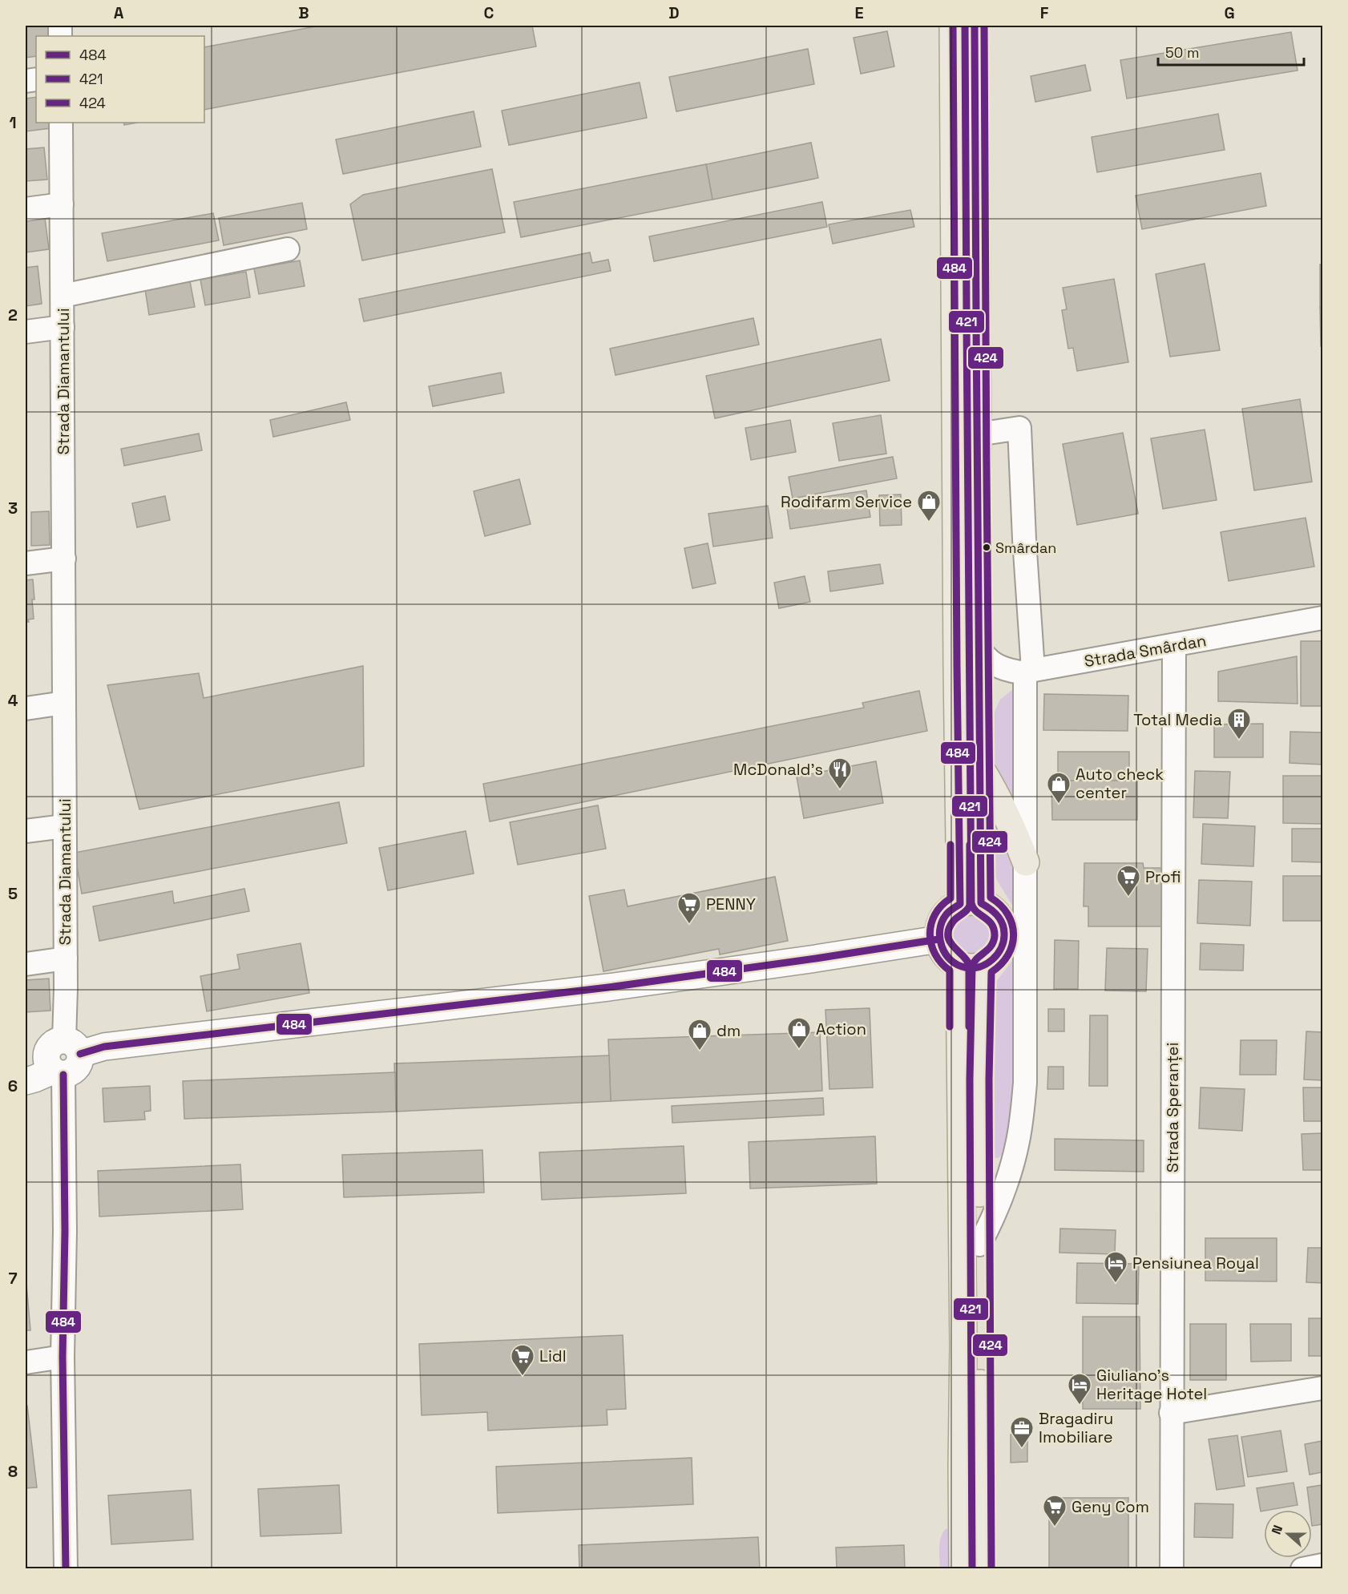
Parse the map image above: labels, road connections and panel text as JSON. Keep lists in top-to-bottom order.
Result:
{
  "streets": {
    "street": ["Strada Diamantului", "Strada Smârdan", "Strada Speranței"]
  },
  "crossings": [
    ["Strada Smârdan", "Strada Speranței"]
  ],
  "places": {
    "shop": [
      "Rodifarm Service",
      "Auto check center",
      "Action",
      "dm"
    ],
    "other": ["Smârdan"],
    "building": ["Total Media"],
    "restaurant": ["McDonald's"],
    "supermarket": [
      "Profi",
      "PENNY",
      "Lidl",
      "Geny Com"
    ],
    "hotel": ["Pensiunea Royal", "Giuliano's Heritage Hotel"],
    "office": ["Bragadiru Imobiliare"]
  },
  "lines": ["transit line 484", "transit line 421", "transit line 424"],
  "legend": ["484", "421", "424"],
  "scale_bar": "50 m",
  "north": "left",
  "grid": {
    "columns": [
      "A",
      "B",
      "C",
      "D",
      "E",
      "F",
      "G"
    ],
    "rows": [
      "1",
      "2",
      "3",
      "4",
      "5",
      "6",
      "7",
      "8"
    ]
  }
}
